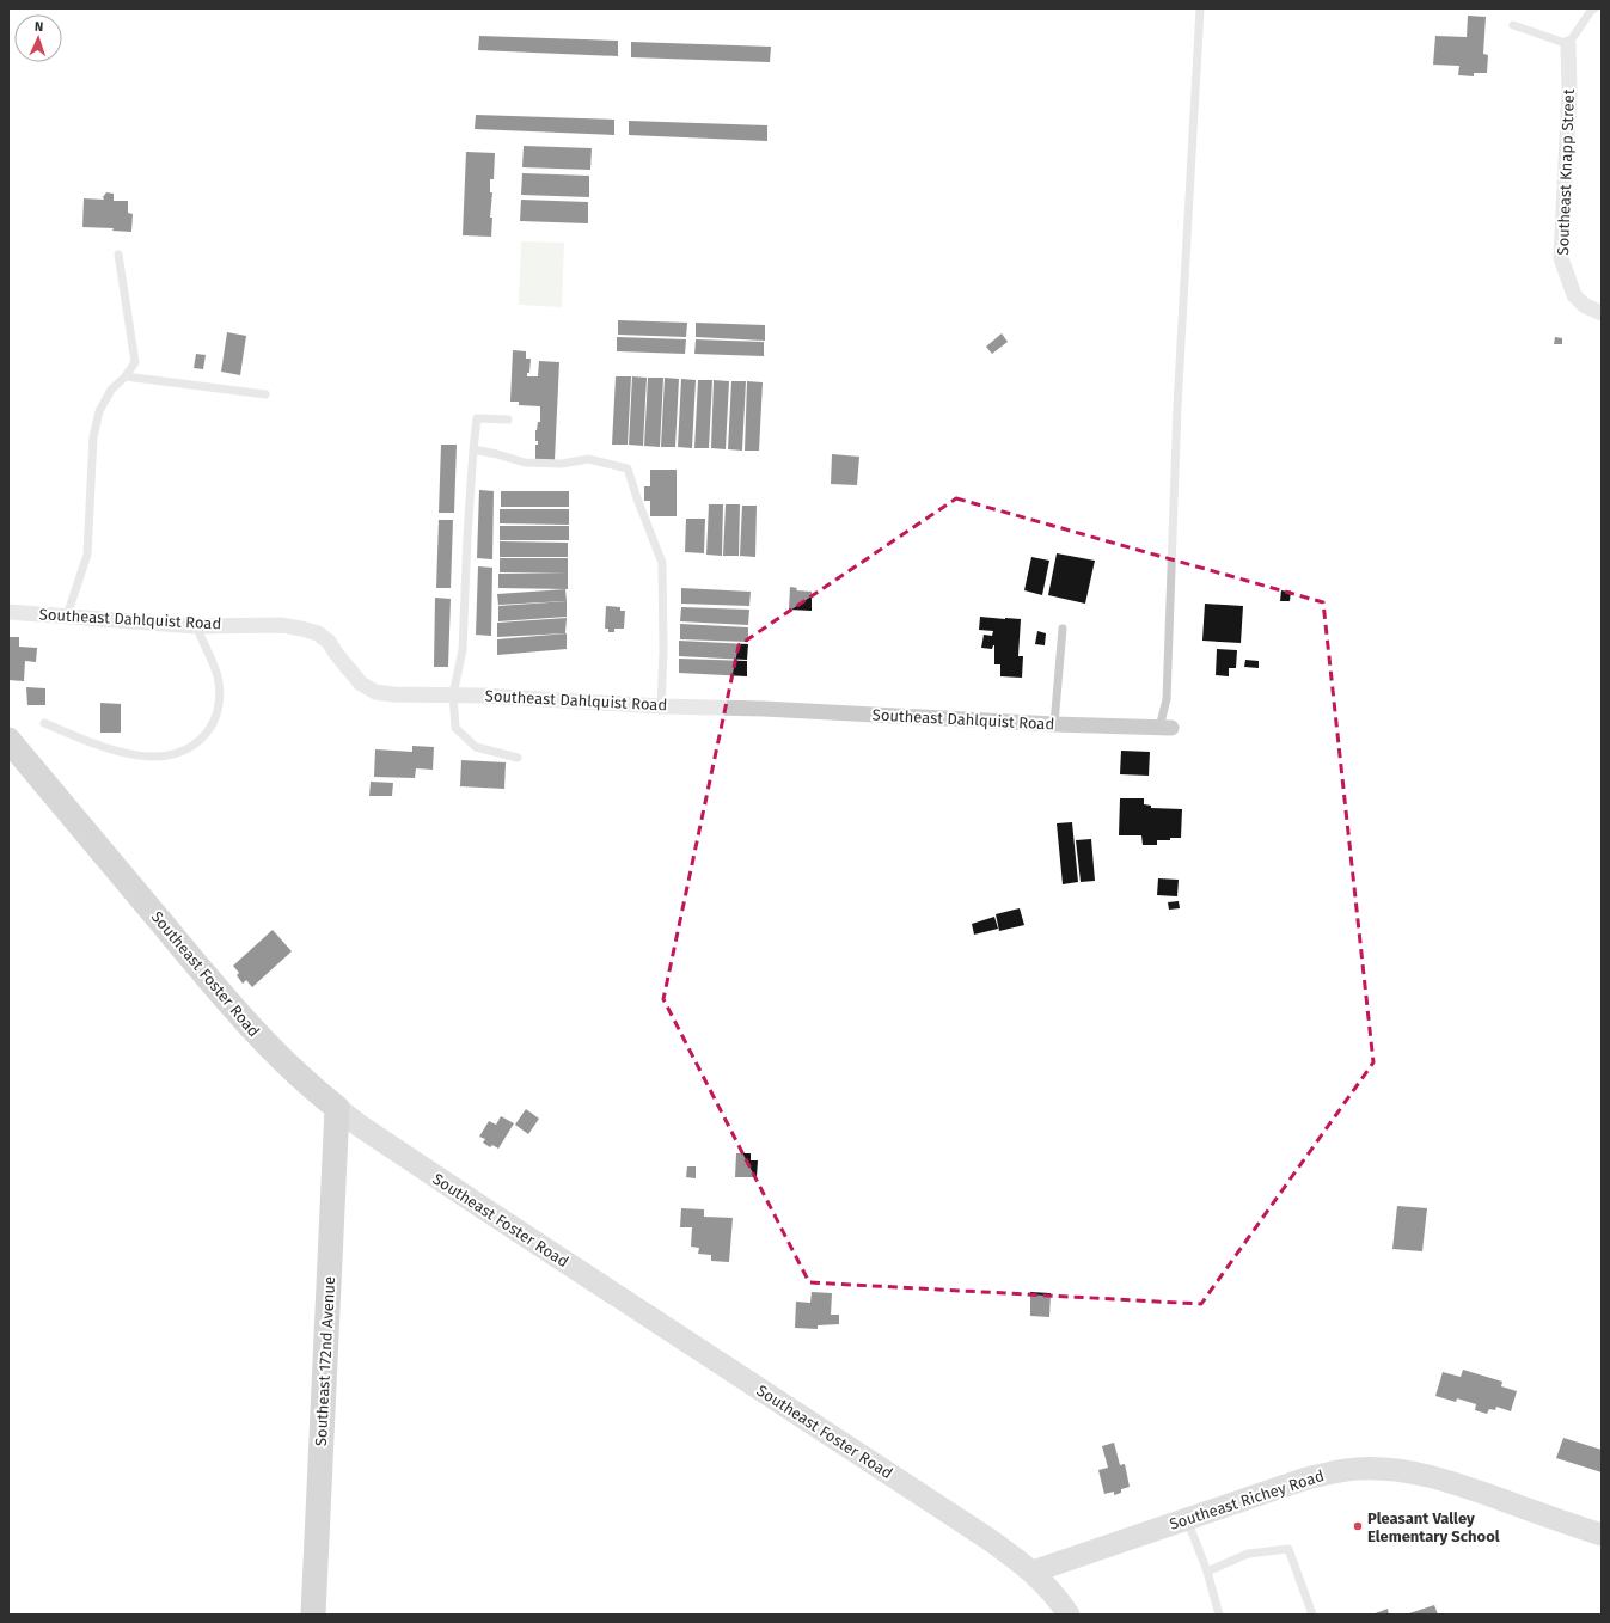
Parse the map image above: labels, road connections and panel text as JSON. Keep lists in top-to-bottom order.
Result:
{
  "streets": {
    "main road": ["Southeast Foster Road", "Southeast 172nd Avenue", "Southeast Richey Road"],
    "street": ["Southeast Knapp Street", "Southeast Dahlquist Road"]
  },
  "crossings": [
    ["Southeast Foster Road", "Southeast 172nd Avenue"],
    ["Southeast Foster Road", "Southeast Richey Road"]
  ],
  "places": ["Pleasant Valley Elementary School"],
  "north": "top"
}
